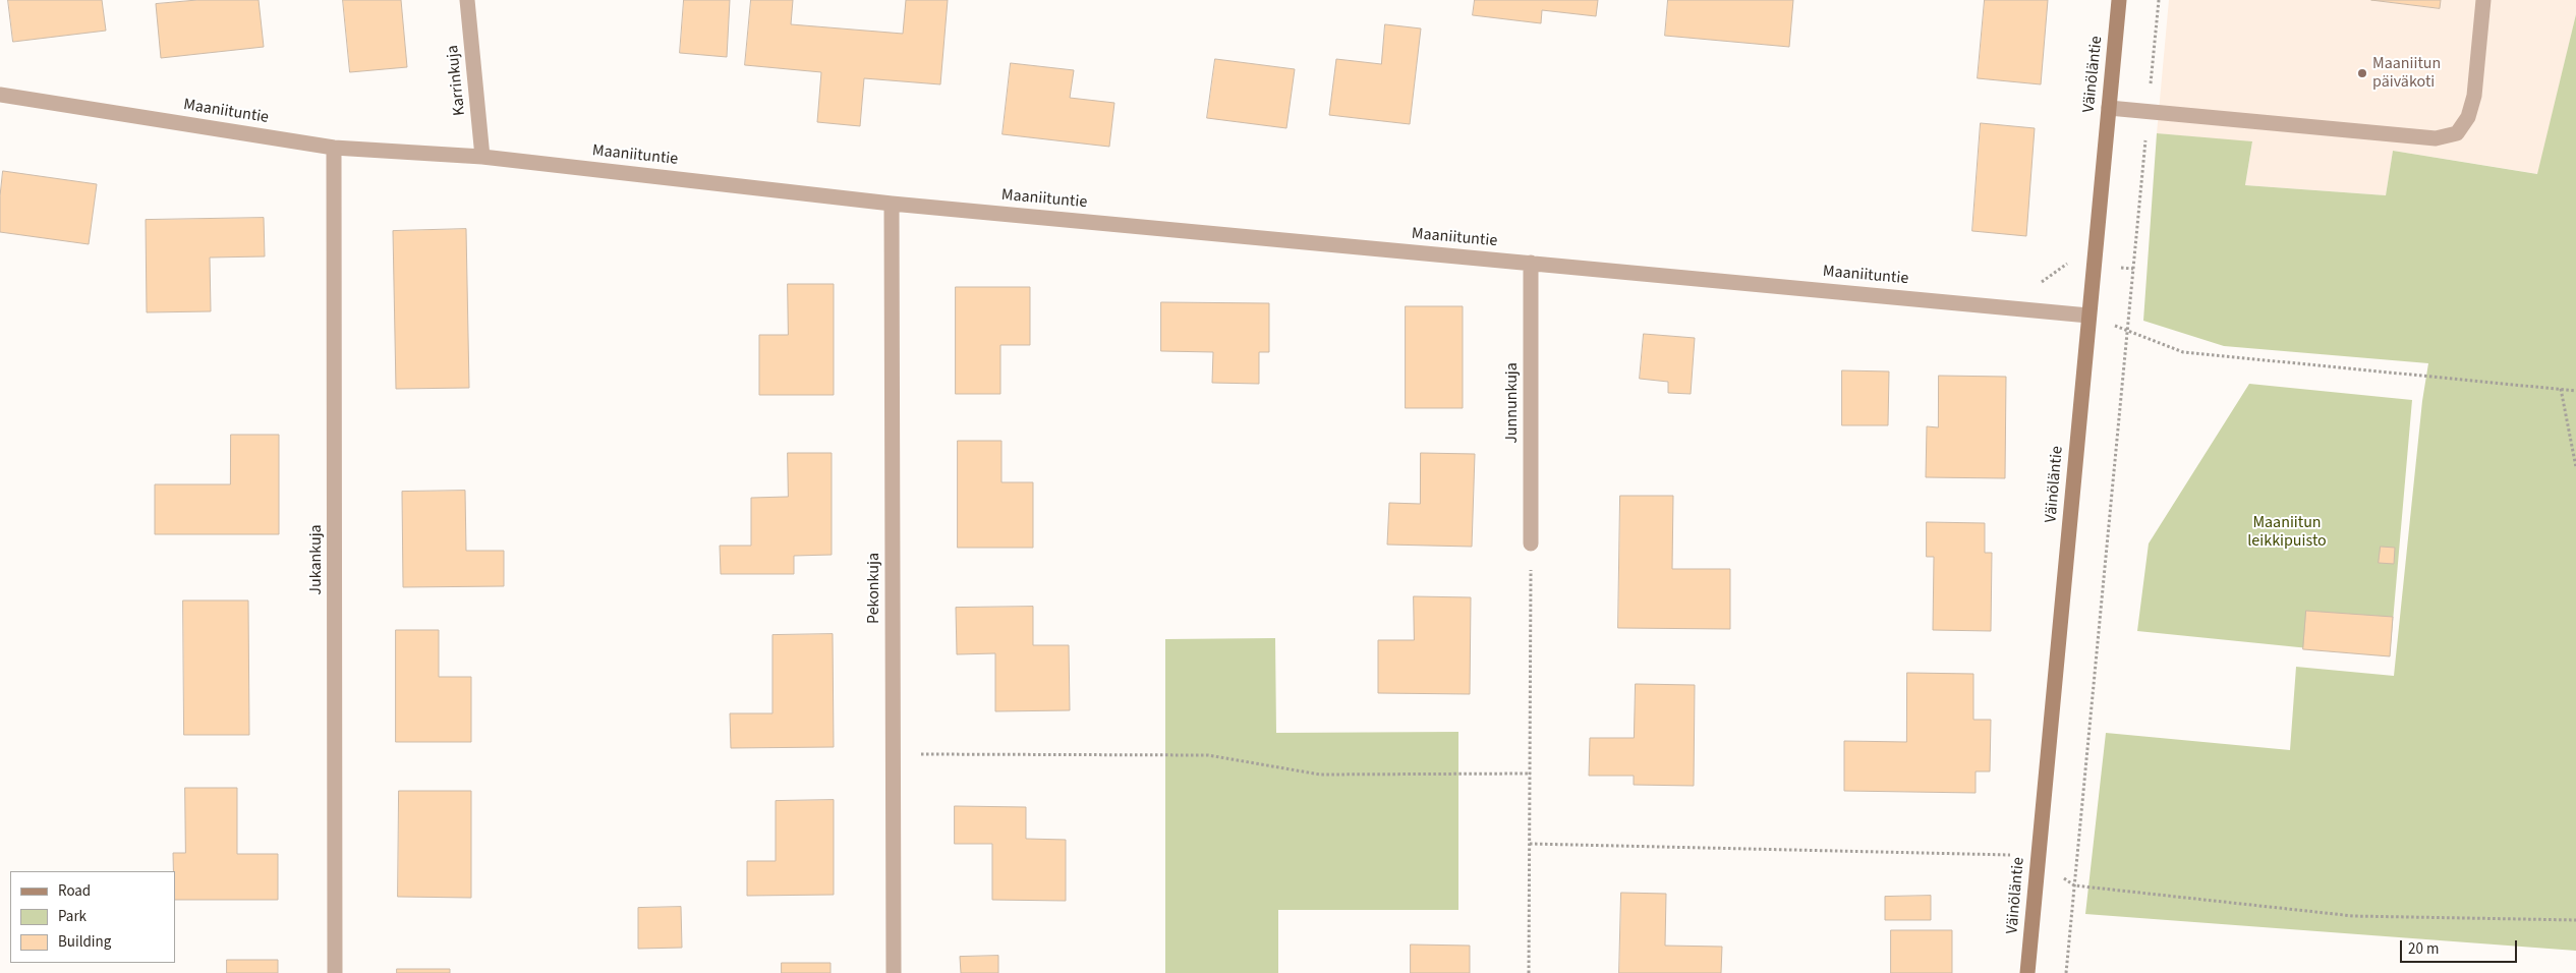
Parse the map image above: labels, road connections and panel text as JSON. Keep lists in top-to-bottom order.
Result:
{
  "streets": {
    "street": [
      "Väinöläntie",
      "Karrinkuja",
      "Maaniituntie",
      "Junnunkuja",
      "Jukankuja",
      "Pekonkuja"
    ]
  },
  "crossings": [
    ["Väinöläntie", "Maaniituntie"],
    ["Karrinkuja", "Maaniituntie"],
    ["Maaniituntie", "Junnunkuja"],
    ["Maaniituntie", "Jukankuja"],
    ["Maaniituntie", "Pekonkuja"]
  ],
  "parks": ["Maaniitun leikkipuisto"],
  "places": ["Maaniitun päiväkoti"],
  "legend": ["Road", "Park", "Building"],
  "scale_bar": "20 m"
}
